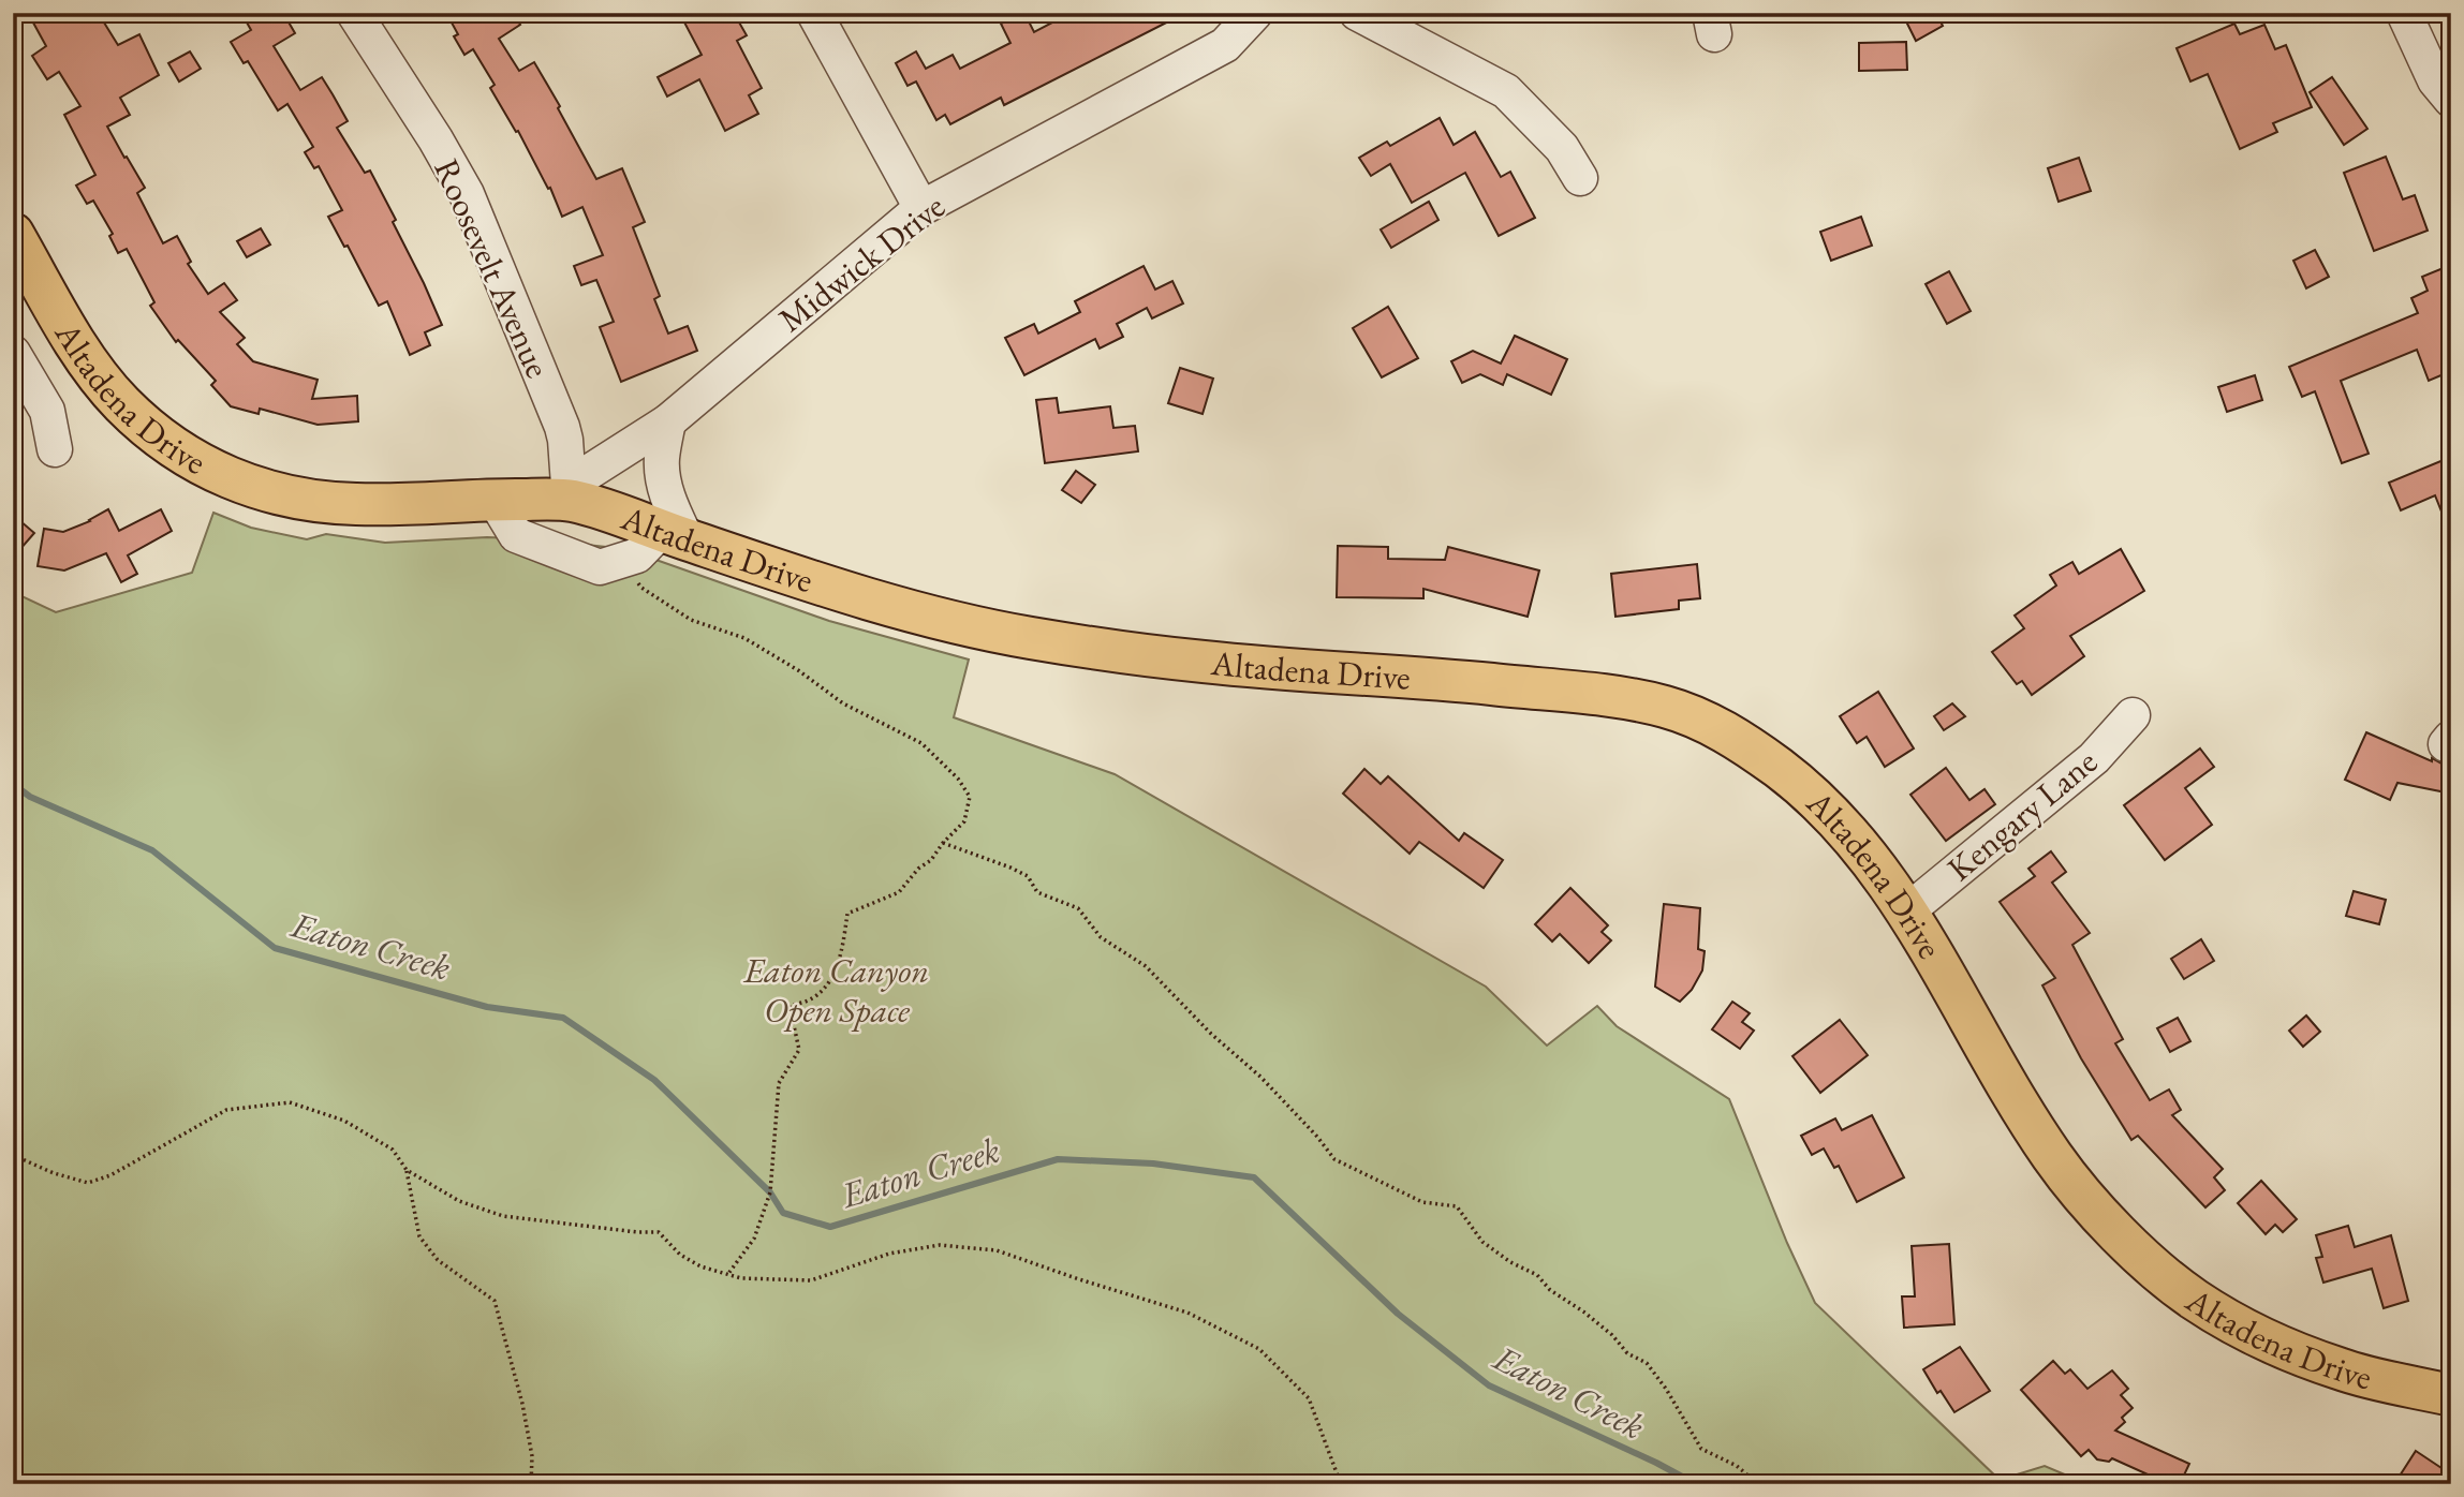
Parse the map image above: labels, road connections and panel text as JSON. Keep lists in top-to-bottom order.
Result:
{
  "streets": {
    "main road": ["Altadena Drive"],
    "street": ["Midwick Drive", "Roosevelt Avenue", "Kengary Lane"]
  },
  "crossings": [
    ["Midwick Drive", "Roosevelt Avenue"],
    ["Midwick Drive", "Altadena Drive"],
    ["Roosevelt Avenue", "Altadena Drive"],
    ["Altadena Drive", "Kengary Lane"]
  ],
  "water": ["Eaton Creek"],
  "parks": ["Eaton Canyon Open Space"]
}
